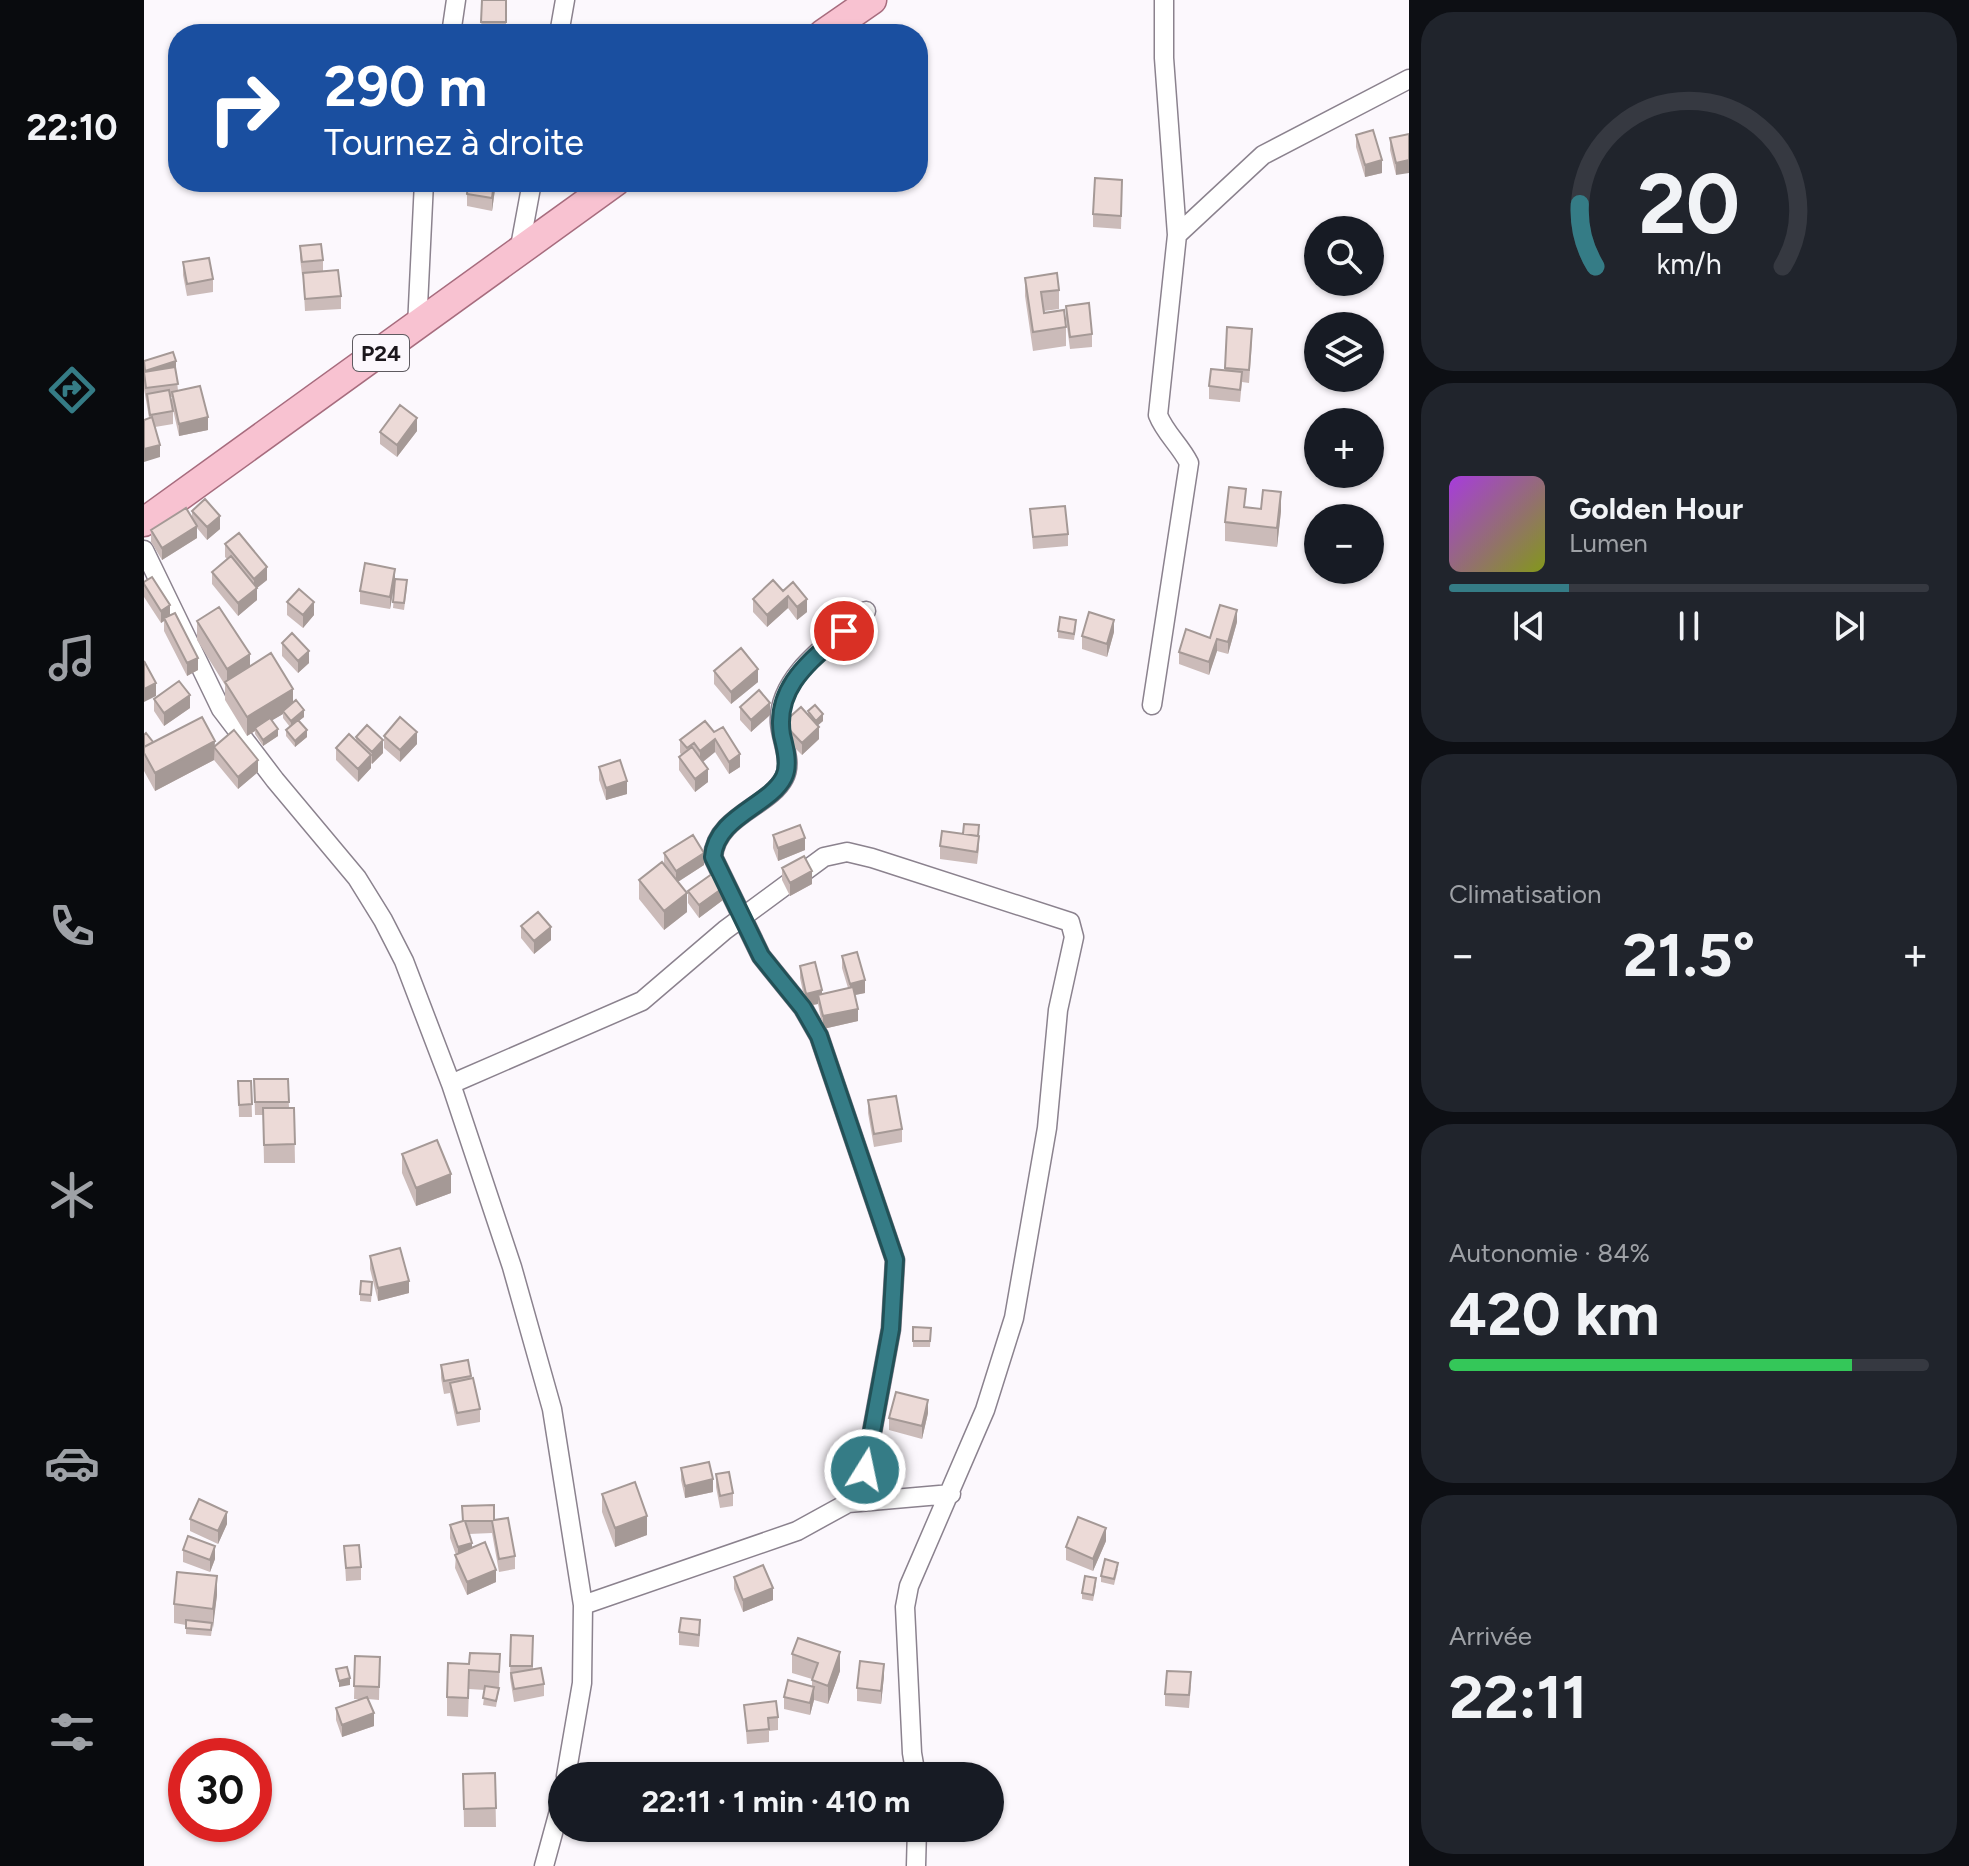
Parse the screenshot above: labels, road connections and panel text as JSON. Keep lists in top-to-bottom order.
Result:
{
  "streets": {
    "main road": ["P24"]
  },
  "page": {
    "tabs": "22:10",
    "turn": ["290 m", "Tournez à droite"],
    "map_buttons": ["+", "−"],
    "song": ["Golden Hour", "Lumen"],
    "tile": [
      "Climatisation",
      ["Autonomie · 84%", "420 km"],
      ["Arrivée", "22:11"]
    ],
    "heat": ["−", "21.5°", "+"],
    "limit": "30",
    "trip": "22:11 · 1 min · 410 m",
    "gauge": ["20", "km/h"]
  }
}
